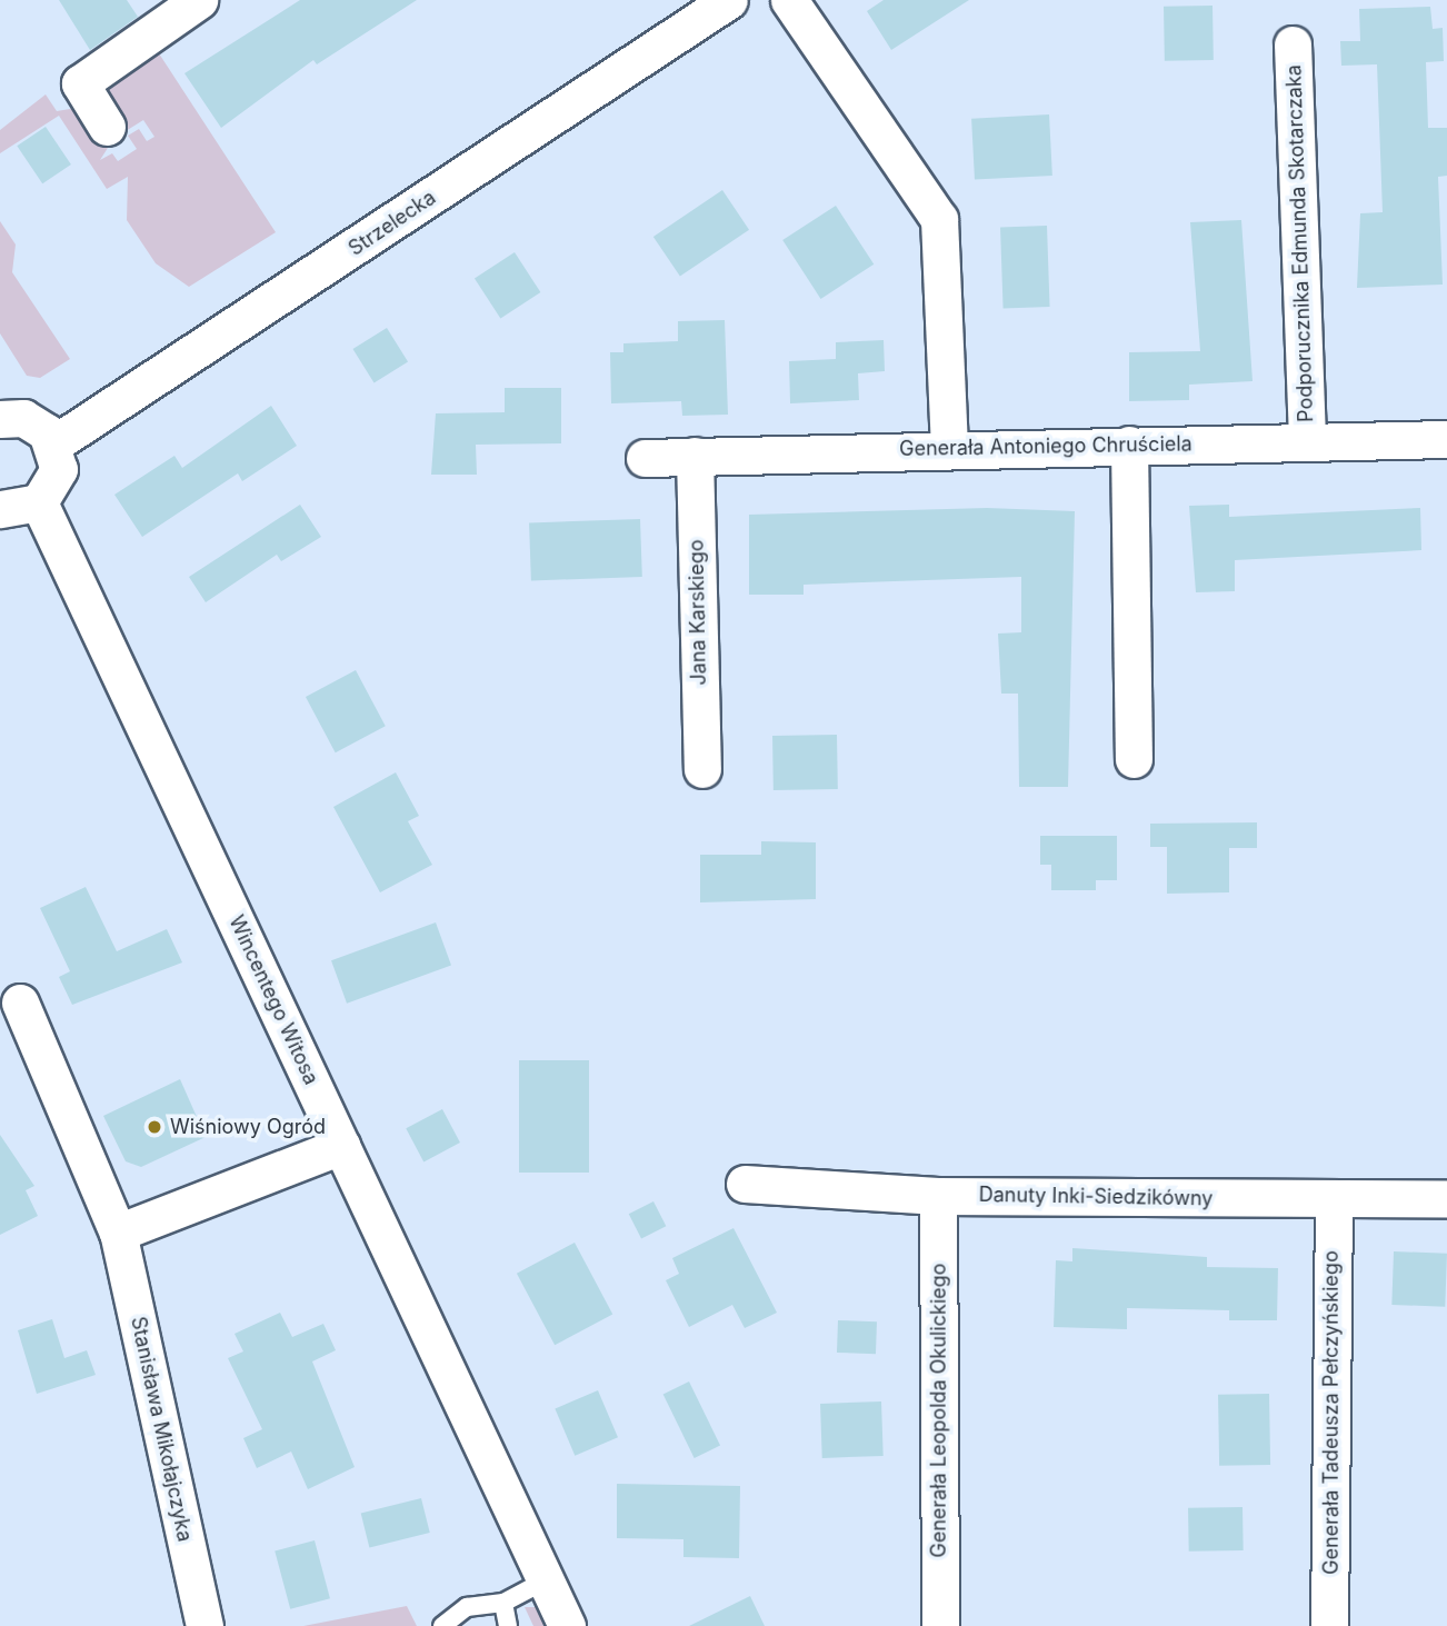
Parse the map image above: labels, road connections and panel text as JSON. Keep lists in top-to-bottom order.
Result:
{
  "streets": {
    "street": [
      "Strzelecka",
      "Podporucznika Edmunda Skotarczaka",
      "Generała Antoniego Chruściela",
      "Jana Karskiego",
      "Wincentego Witosa",
      "Danuty Inki-Siedzikówny",
      "Generała Leopolda Okulickiego",
      "Generała Tadeusza Pełczyńskiego",
      "Stanisława Mikołajczyka"
    ]
  },
  "crossings": [
    ["Podporucznika Edmunda Skotarczaka", "Generała Antoniego Chruściela"],
    ["Generała Antoniego Chruściela", "Jana Karskiego"],
    ["Danuty Inki-Siedzikówny", "Generała Leopolda Okulickiego"],
    ["Danuty Inki-Siedzikówny", "Generała Tadeusza Pełczyńskiego"]
  ],
  "places": ["Wiśniowy Ogród"]
}
